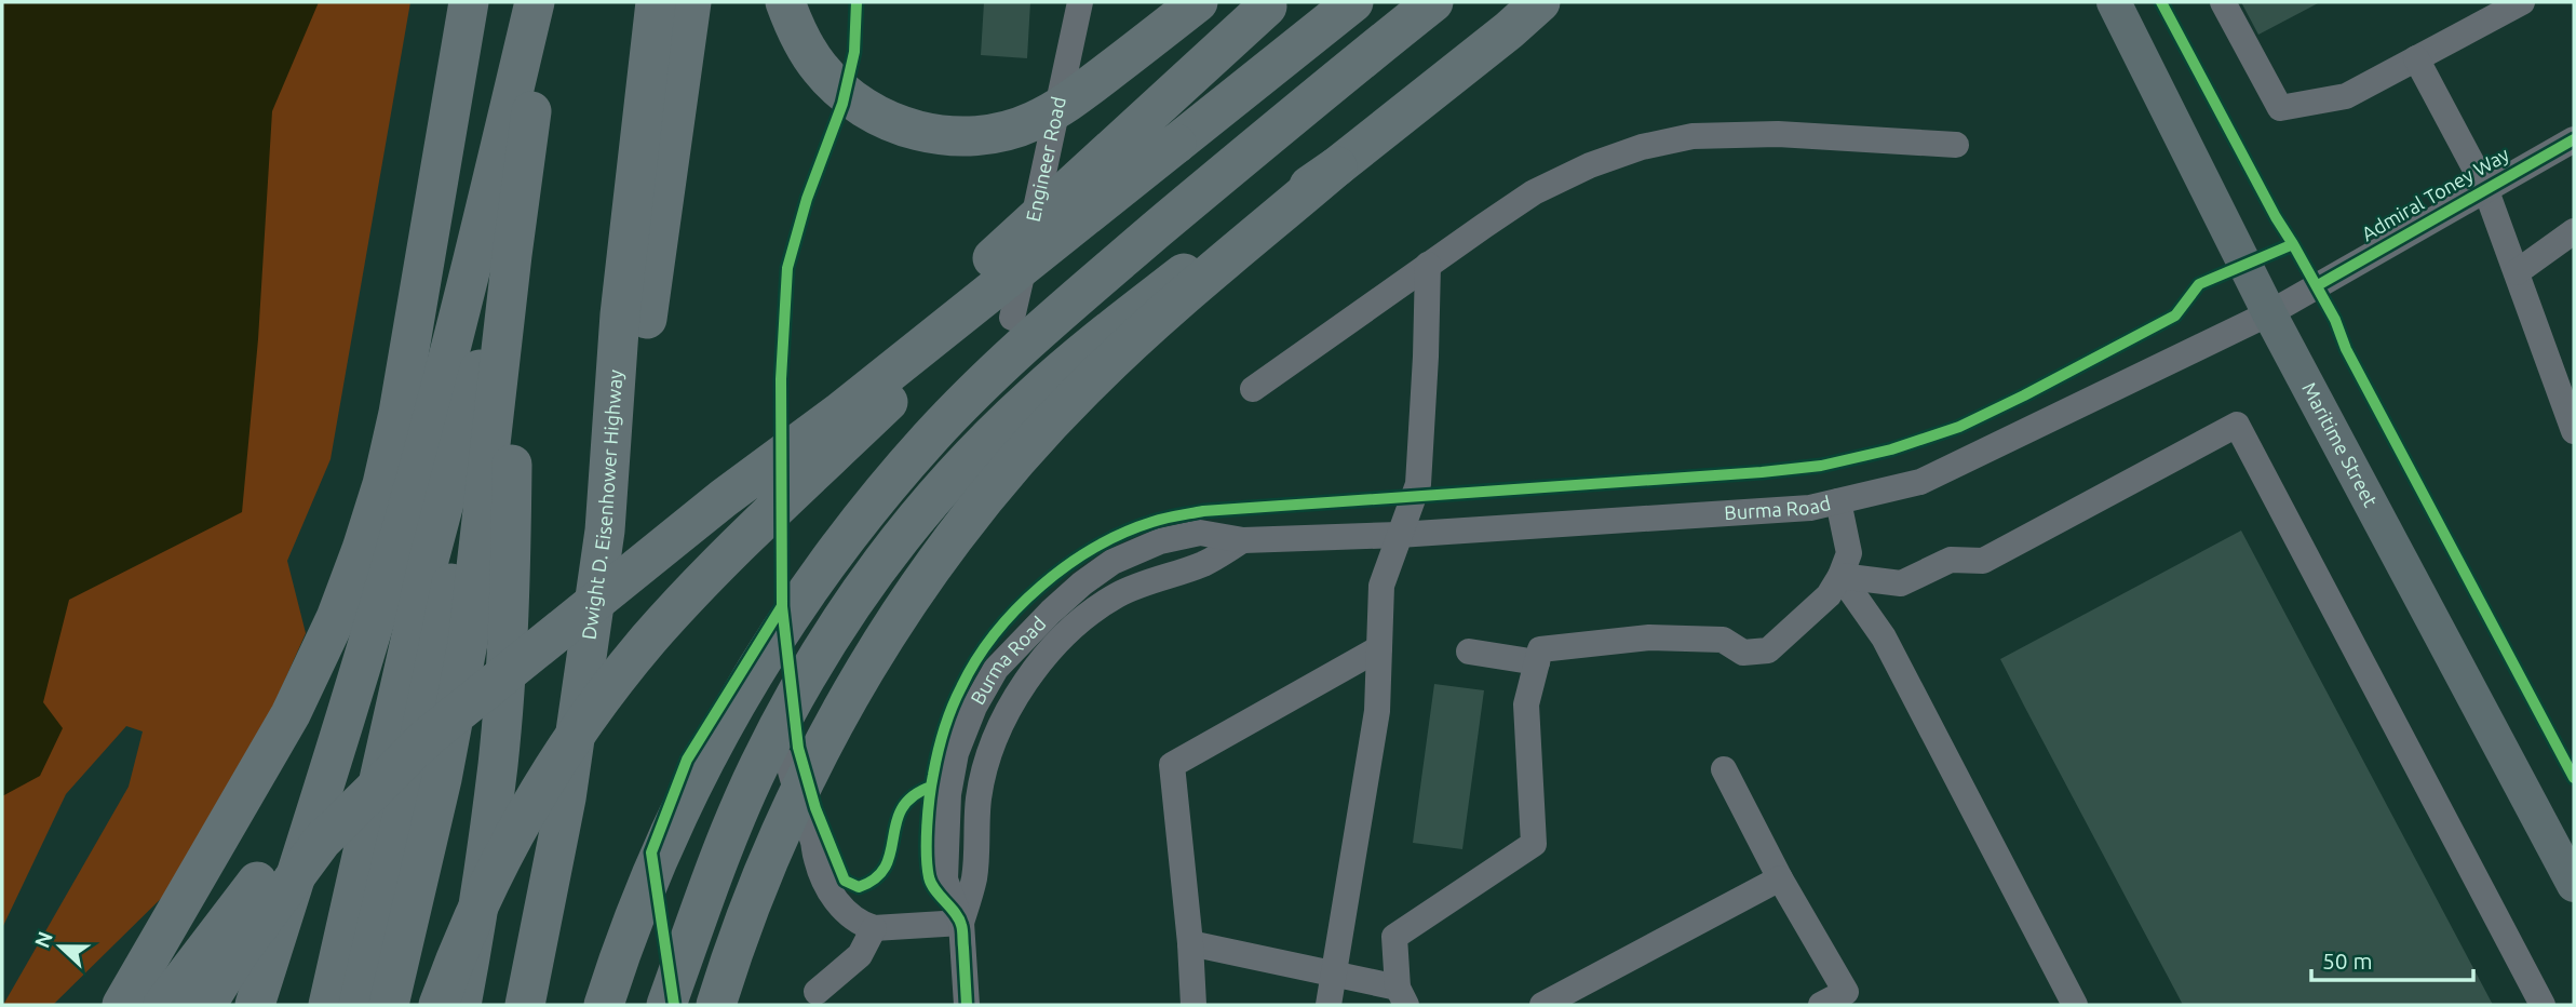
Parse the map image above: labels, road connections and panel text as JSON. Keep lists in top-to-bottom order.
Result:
{
  "streets": {
    "highway": ["Dwight D. Eisenhower Highway"],
    "main road": ["Maritime Street"],
    "street": ["Engineer Road", "Admiral Toney Way", "Burma Road"]
  },
  "crossings": [
    ["Admiral Toney Way", "Maritime Street"],
    ["Admiral Toney Way", "Burma Road"],
    ["Maritime Street", "Burma Road"]
  ],
  "scale_bar": "50 m",
  "north": "left"
}
